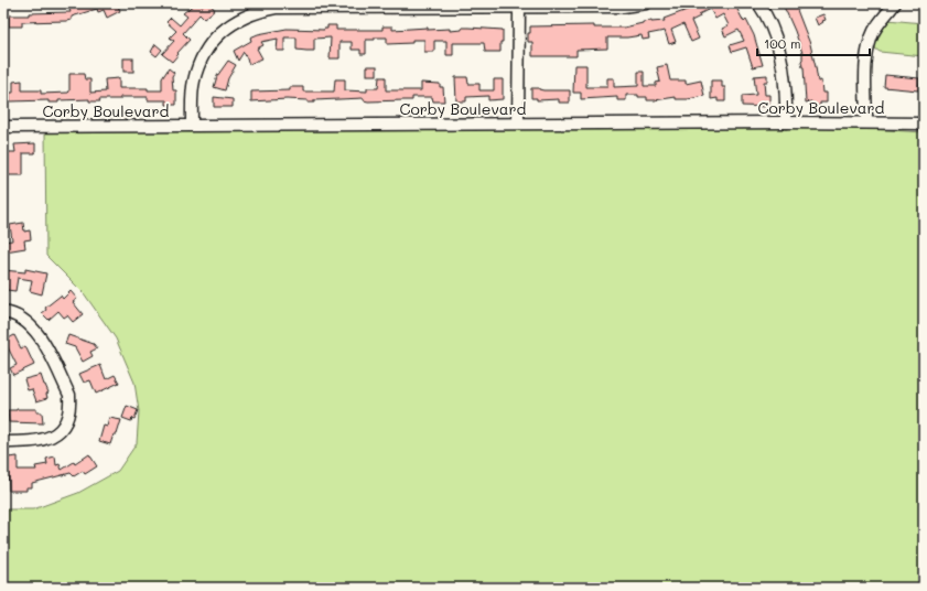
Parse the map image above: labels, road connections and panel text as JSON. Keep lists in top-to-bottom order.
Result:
{
  "streets": {
    "street": ["Corby Boulevard"]
  },
  "scale_bar": "100 m"
}
